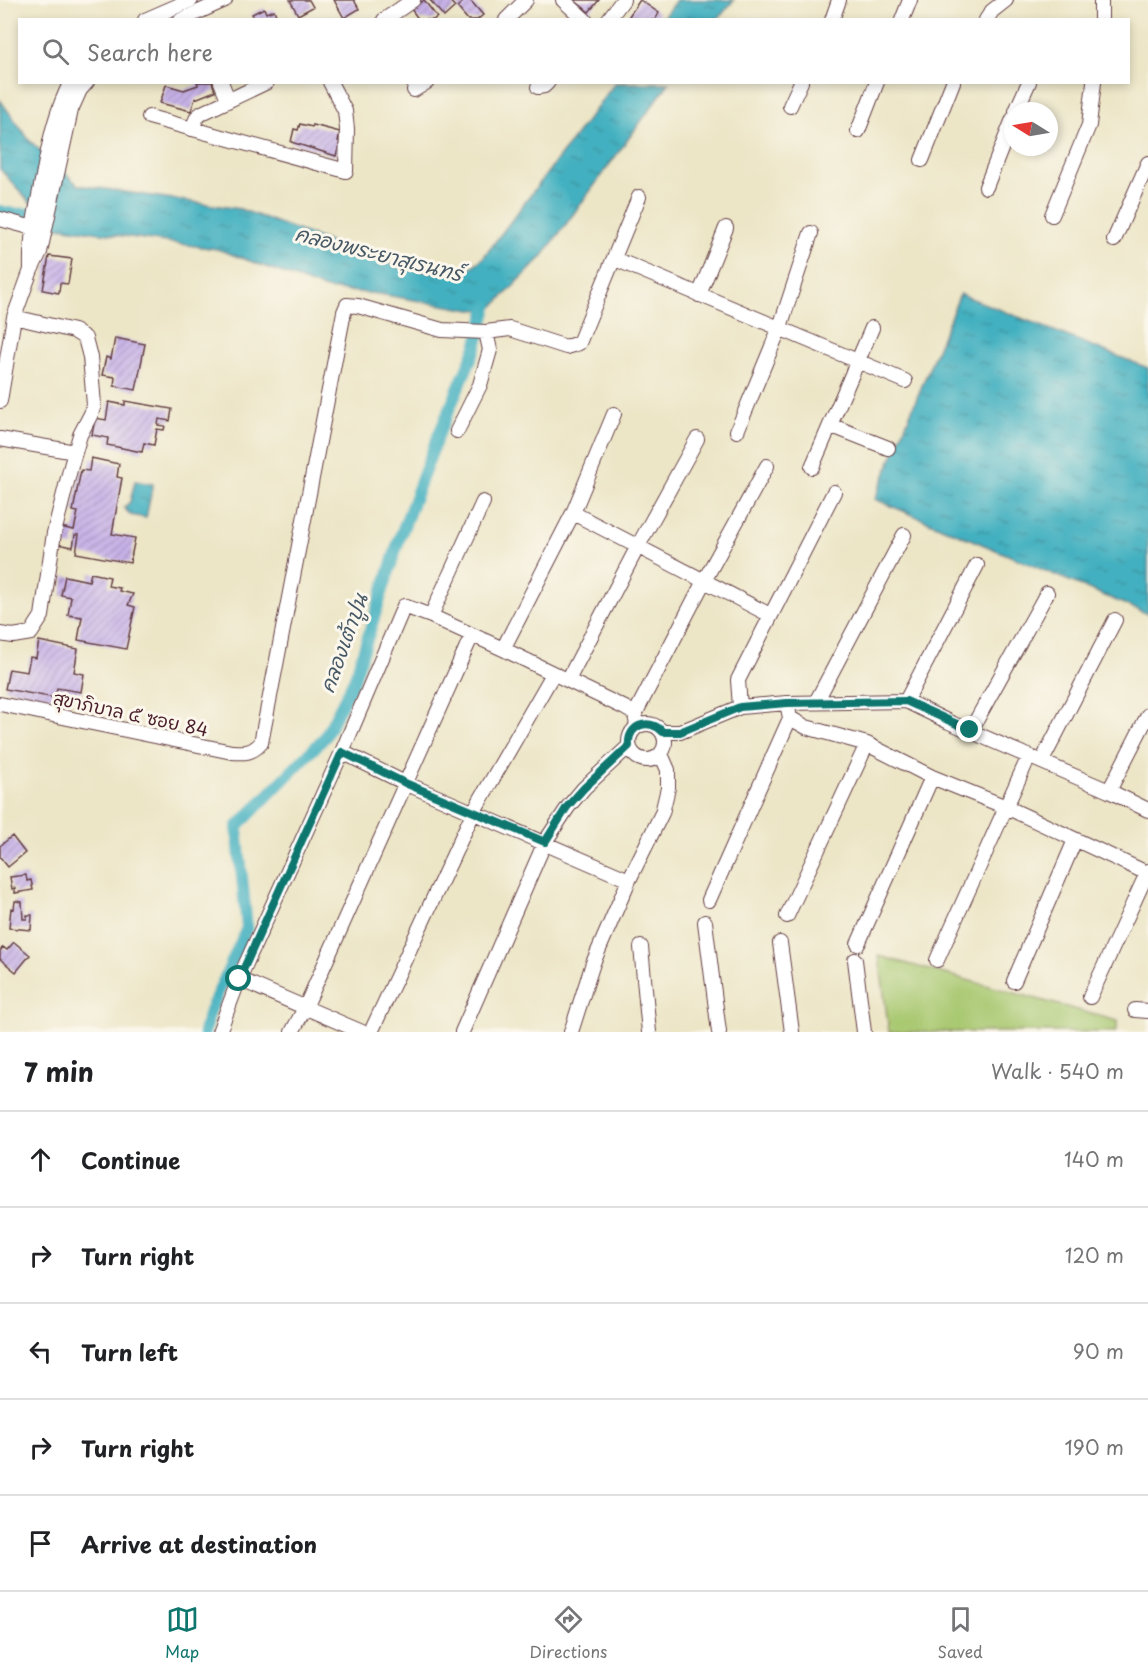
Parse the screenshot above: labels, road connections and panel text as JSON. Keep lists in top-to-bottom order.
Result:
{
  "streets": {
    "street": ["สุขาภิบาล ๕ ซอย 84"]
  },
  "water": ["คลองพระยาสุเรนทร์", "คลองเต้าปูน"],
  "north": "left",
  "page": {
    "search": "Search here",
    "heading": ["7 min", "Walk · 540 m"],
    "list": [
      ["Continue", "140 m"],
      ["Turn right", "120 m"],
      ["Turn left", "90 m"],
      ["Turn right", "190 m"],
      "Arrive at destination"
    ],
    "nav": ["Map", "Directions", "Saved"]
  }
}
